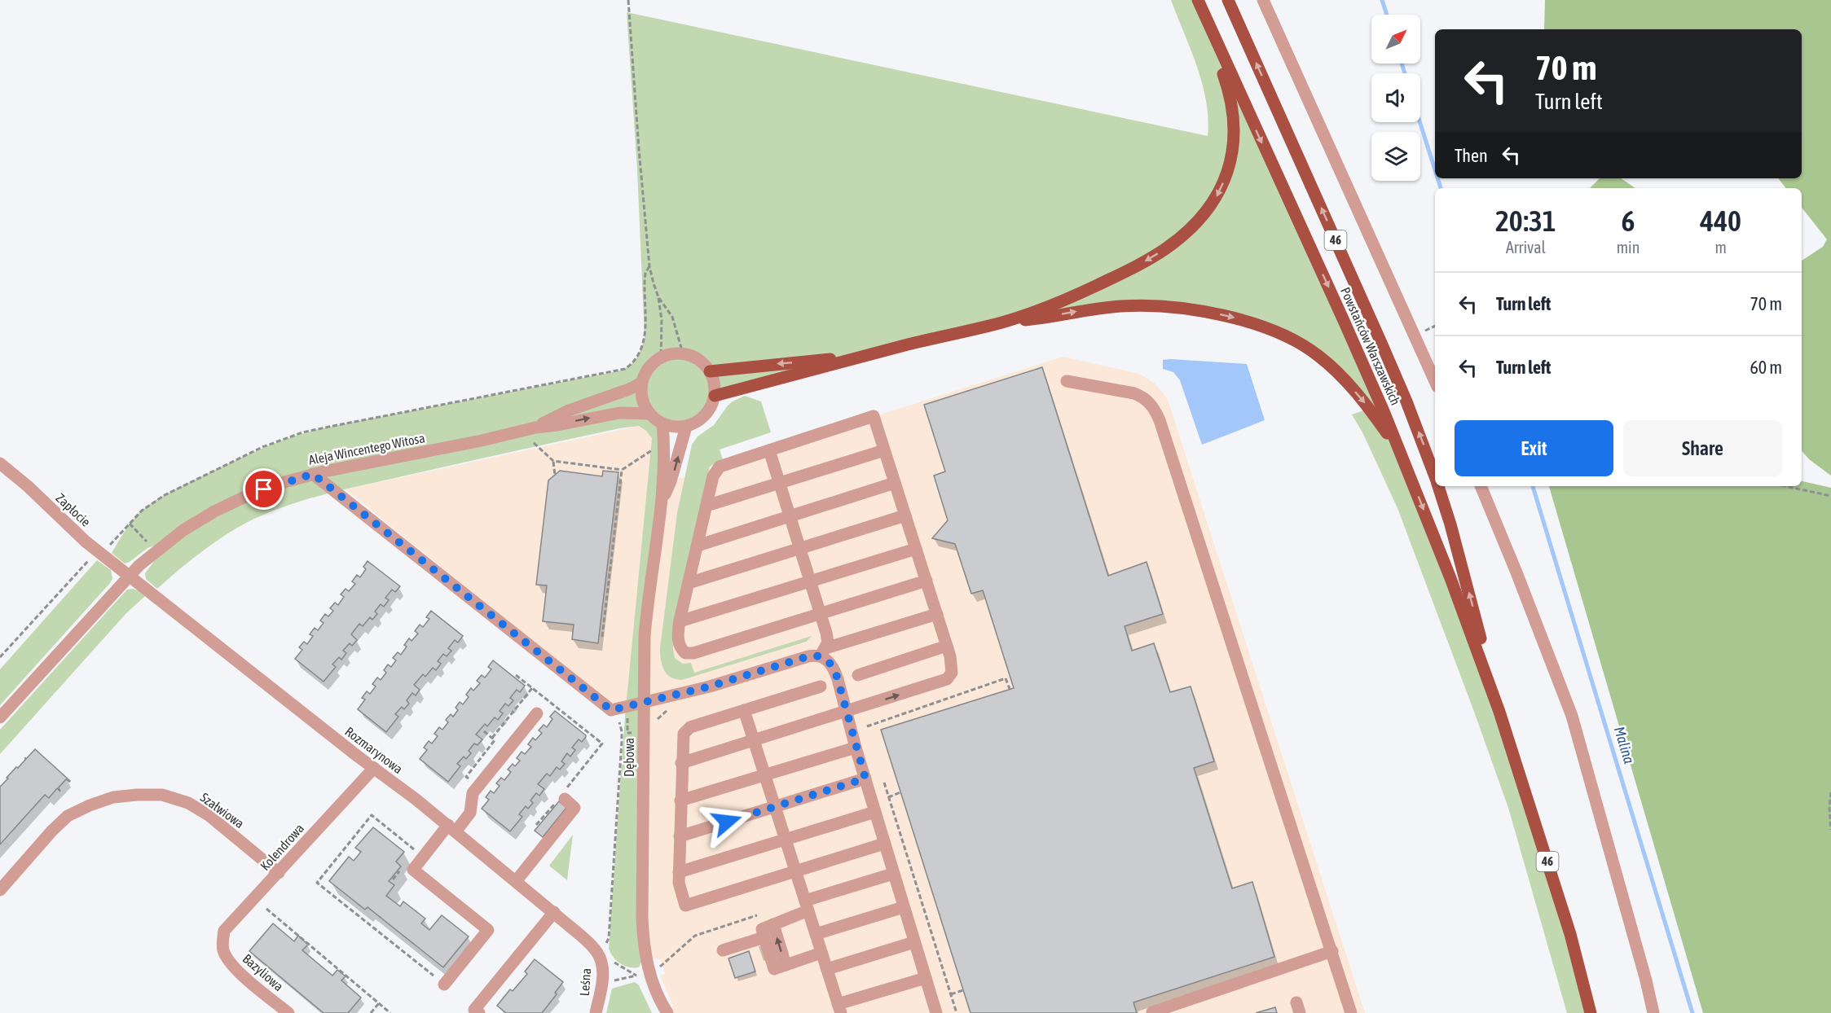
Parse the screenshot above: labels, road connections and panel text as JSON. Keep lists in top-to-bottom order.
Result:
{
  "streets": {
    "main road": ["46", "Powstańców Warszawskich"],
    "street": [
      "Aleja Wincentego Witosa",
      "Zapłocie",
      "Rozmarynowa",
      "Dębowa",
      "Szałwiowa",
      "Kolendrowa",
      "Bazyliowa",
      "Leśna"
    ]
  },
  "crossings": [
    ["Aleja Wincentego Witosa", "Zapłocie"],
    ["Aleja Wincentego Witosa", "Rozmarynowa"],
    ["Aleja Wincentego Witosa", "Dębowa"],
    ["Zapłocie", "Rozmarynowa"],
    ["Rozmarynowa", "Kolendrowa"],
    ["Rozmarynowa", "Leśna"],
    ["Szałwiowa", "Kolendrowa"],
    ["Kolendrowa", "Bazyliowa"]
  ],
  "water": ["Malina"],
  "north": "top right",
  "page": {
    "turn": ["70 m", "Turn left"],
    "then": "Then",
    "eta": [
      "20:31",
      "Arrival",
      "6",
      "min",
      "440",
      "m"
    ],
    "list": [
      {
        "name": "Turn left",
        "value": "70 m"
      },
      {
        "name": "Turn left",
        "value": "60 m"
      }
    ],
    "buttons": ["Exit", "Share"]
  }
}
